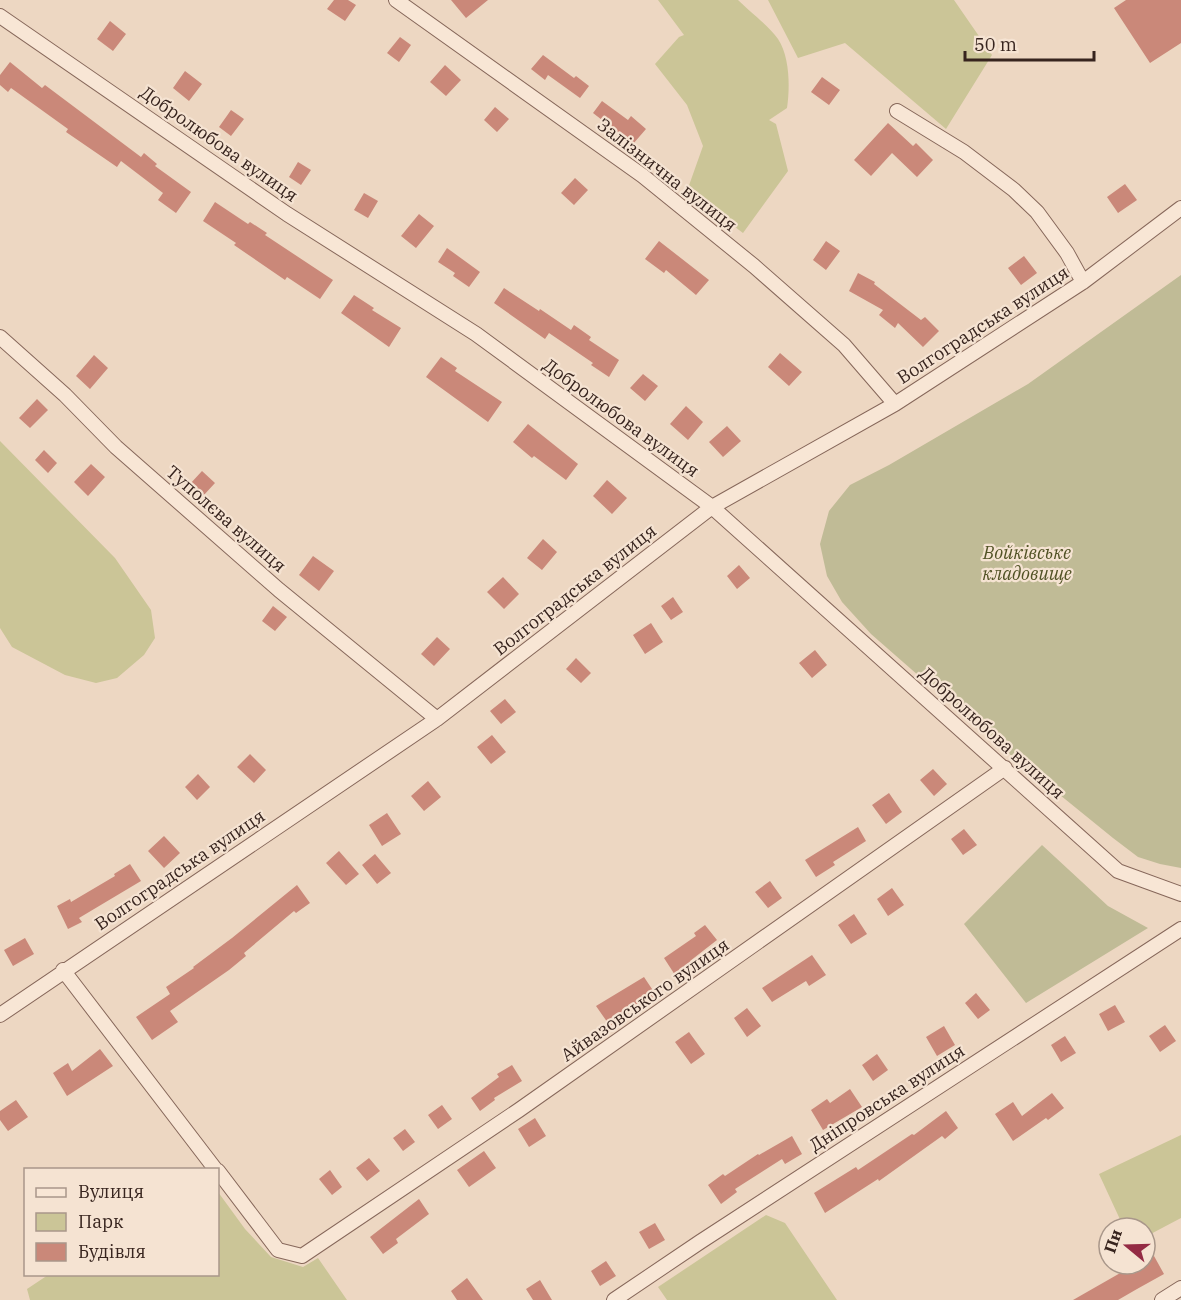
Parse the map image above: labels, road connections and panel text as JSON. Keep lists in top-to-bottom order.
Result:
{
  "streets": {
    "street": [
      "Добролюбова вулиця",
      "Залізнична вулиця",
      "Волгоградська вулиця",
      "Туполєва вулиця",
      "Айвазовського вулиця",
      "Дніпровська вулиця"
    ]
  },
  "crossings": [
    ["Добролюбова вулиця", "Волгоградська вулиця"],
    ["Добролюбова вулиця", "Айвазовського вулиця"],
    ["Залізнична вулиця", "Волгоградська вулиця"],
    ["Волгоградська вулиця", "Туполєва вулиця"]
  ],
  "parks": ["Войківське кладовище"],
  "legend": ["Вулиця", "Парк", "Будівля"],
  "scale_bar": "50 m",
  "north": "left"
}
